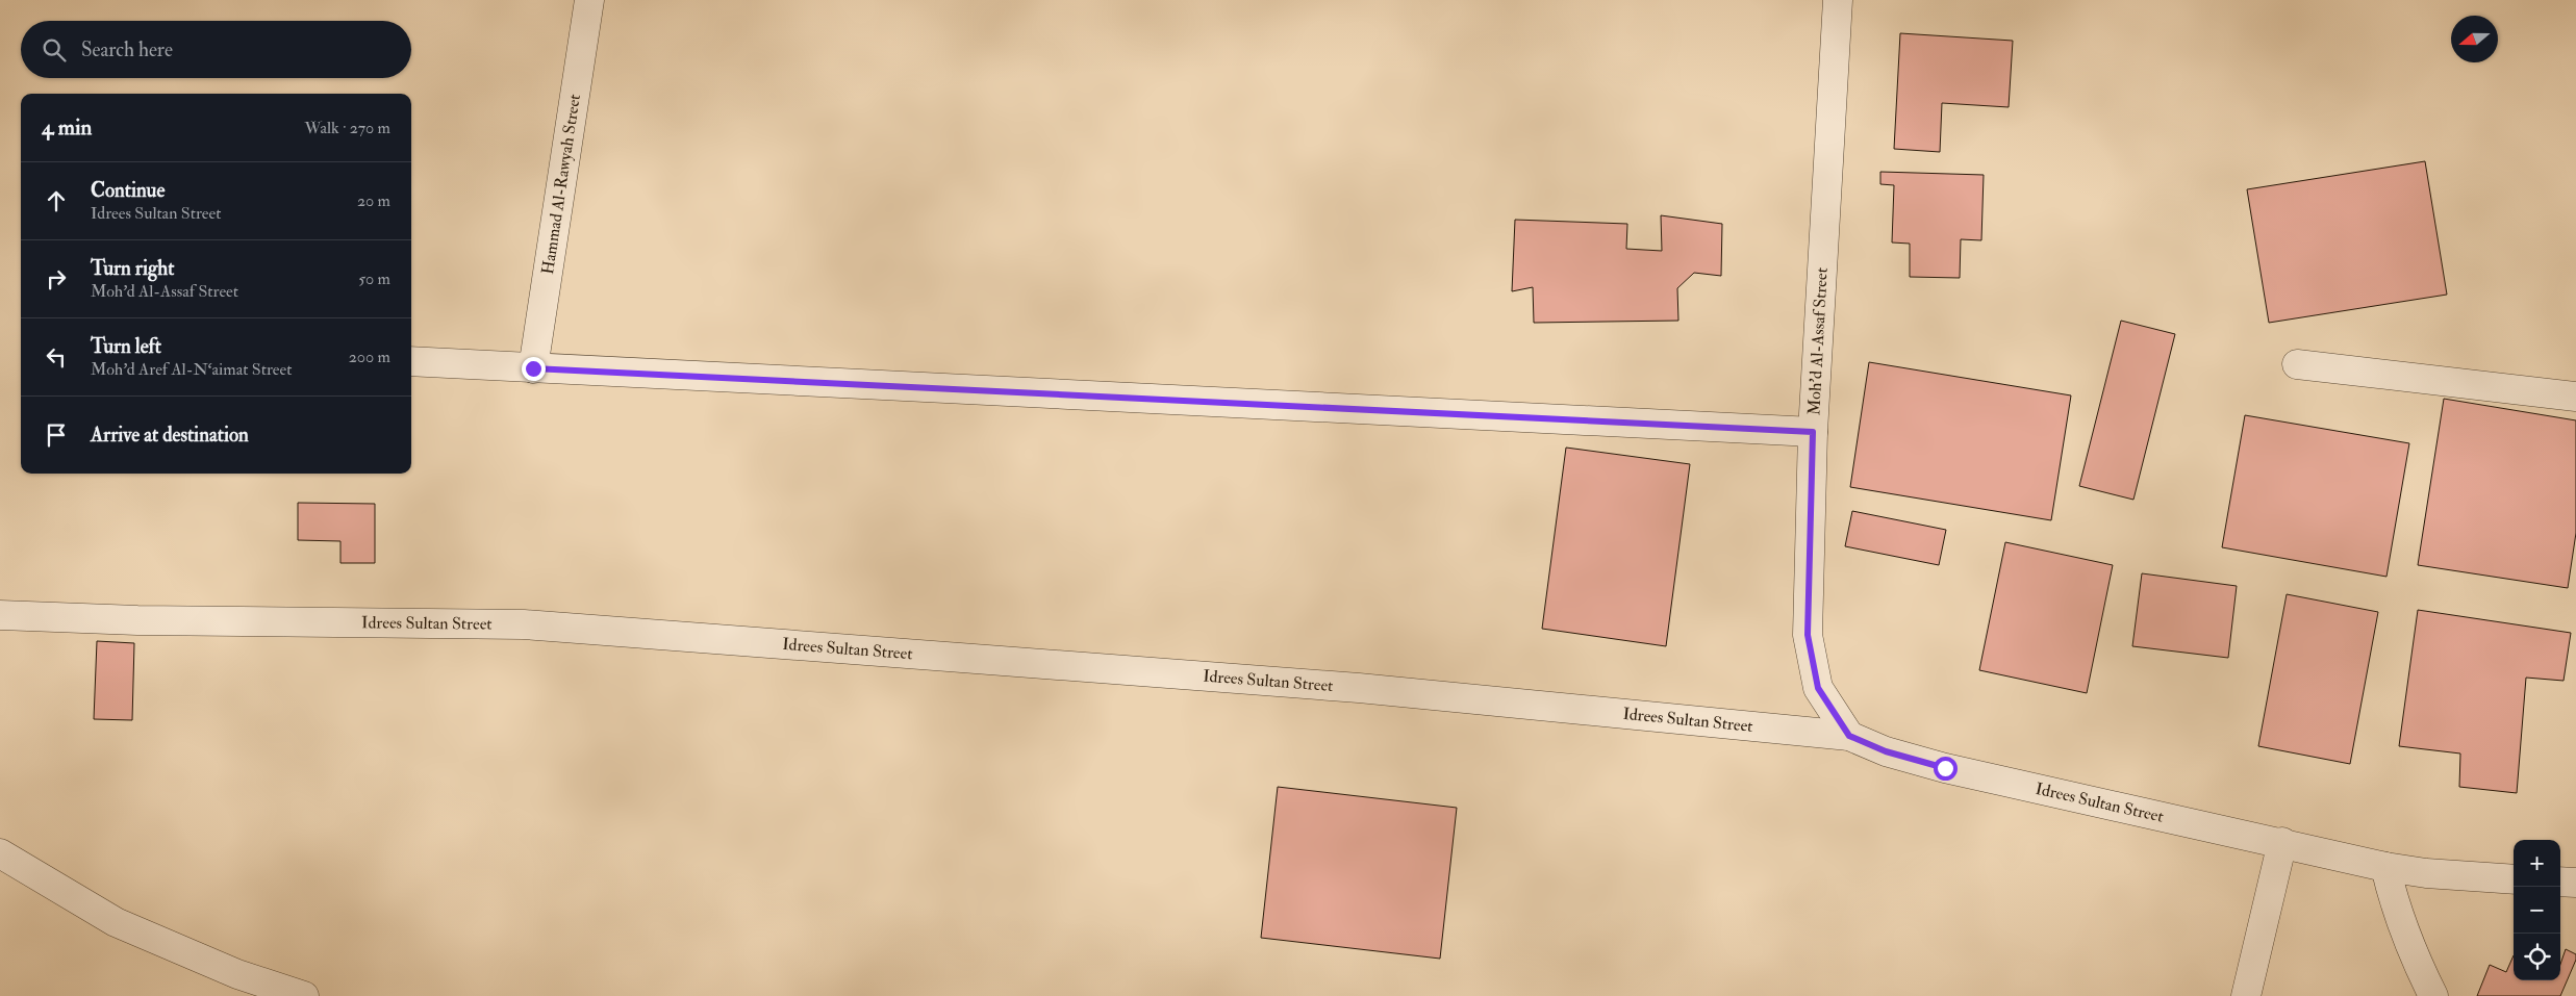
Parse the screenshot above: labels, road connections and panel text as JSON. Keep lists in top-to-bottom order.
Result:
{
  "streets": {
    "street": ["Hammad Al-Rawyah Street", "Moh'd Al-Assaf Street", "Idrees Sultan Street"]
  },
  "crossings": [
    ["Moh'd Al-Assaf Street", "Idrees Sultan Street"]
  ],
  "north": "left",
  "page": {
    "search": "Search here",
    "heading": ["4 min", "Walk · 270 m"],
    "list": [
      ["Continue", "Idrees Sultan Street", "20 m"],
      ["Turn right", "Moh'd Al-Assaf Street", "50 m"],
      ["Turn left", "Moh'd Aref Al-N‘aimat Street", "200 m"],
      "Arrive at destination"
    ],
    "map_buttons": ["+", "−"]
  }
}
